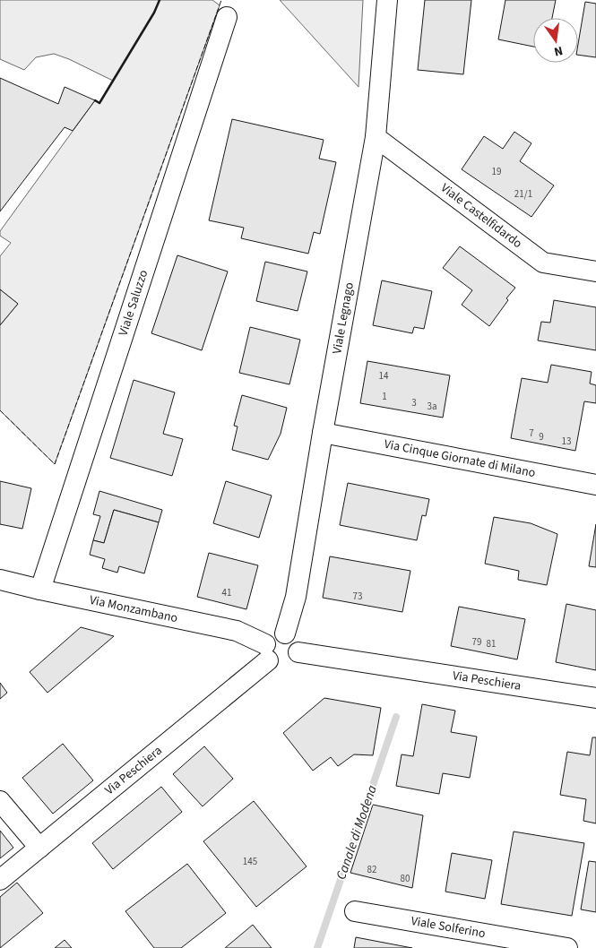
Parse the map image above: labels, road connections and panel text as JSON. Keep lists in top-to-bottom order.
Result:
{
  "streets": {
    "street": [
      "Viale Castelfidardo",
      "Viale Saluzzo",
      "Viale Legnago",
      "Via Cinque Giornate di Milano",
      "Via Monzambano",
      "Via Peschiera",
      "Viale Solferino"
    ]
  },
  "crossings": [
    ["Viale Castelfidardo", "Viale Legnago"],
    ["Viale Saluzzo", "Via Monzambano"],
    ["Viale Legnago", "Via Cinque Giornate di Milano"],
    ["Viale Legnago", "Via Peschiera"],
    ["Via Monzambano", "Via Peschiera"]
  ],
  "water": ["Canale di Modena"],
  "house_numbers": [
    "19",
    "21/1",
    "14",
    "1",
    "3",
    "3a",
    "7",
    "9",
    "13",
    "41",
    "73",
    "79",
    "81",
    "145",
    "82",
    "80"
  ],
  "north": "bottom"
}
